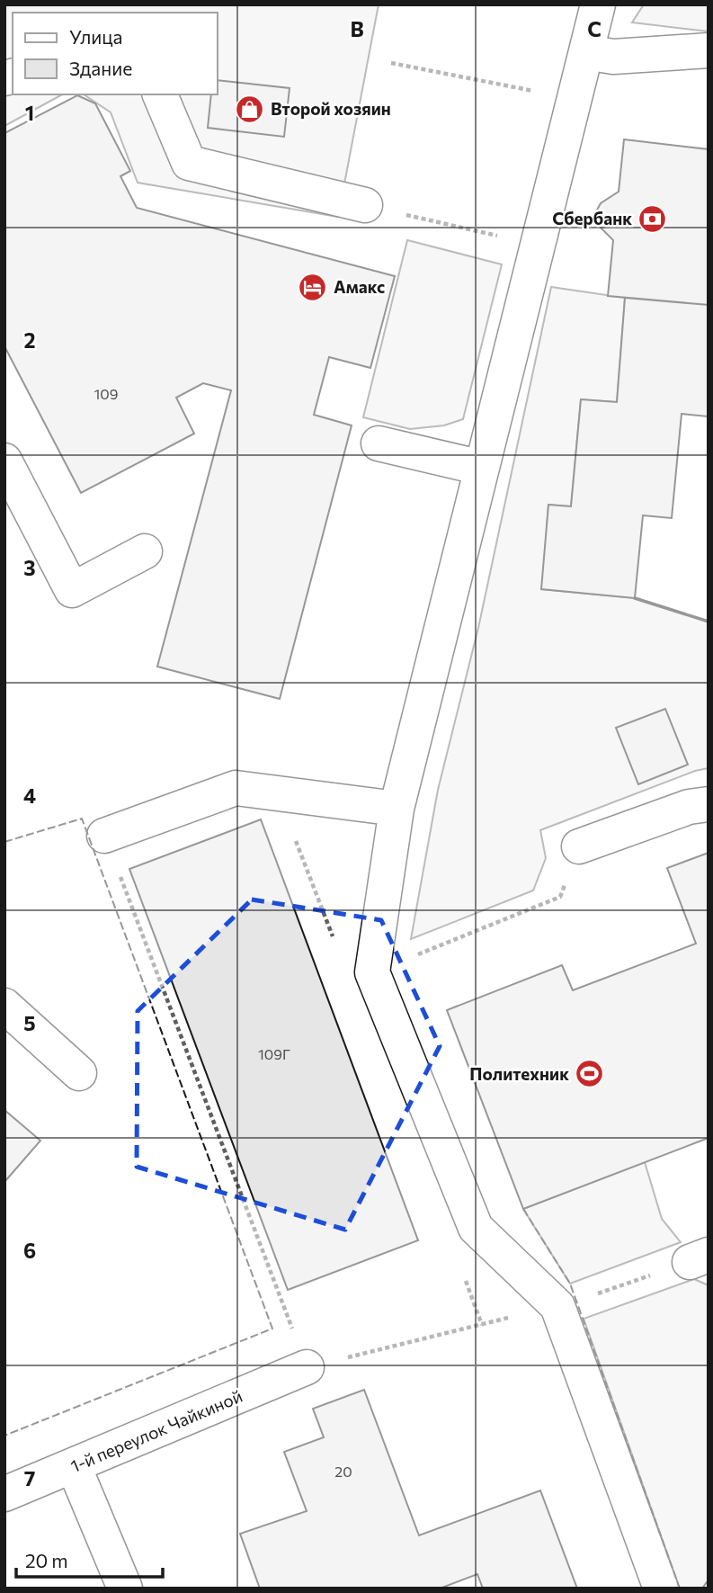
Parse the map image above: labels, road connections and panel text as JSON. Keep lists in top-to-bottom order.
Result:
{
  "streets": {
    "street": ["1-й переулок Чайкиной"]
  },
  "places": {
    "shop": ["Второй хозяин"],
    "bank": ["Сбербанк"],
    "hotel": ["Амакс"],
    "sports": ["Политехник"]
  },
  "house_numbers": ["109", "109Г", "20"],
  "legend": ["Улица", "Здание"],
  "scale_bar": "20 m",
  "grid": {
    "columns": ["B", "C"],
    "rows": [
      "1",
      "2",
      "3",
      "4",
      "5",
      "6",
      "7"
    ]
  }
}
